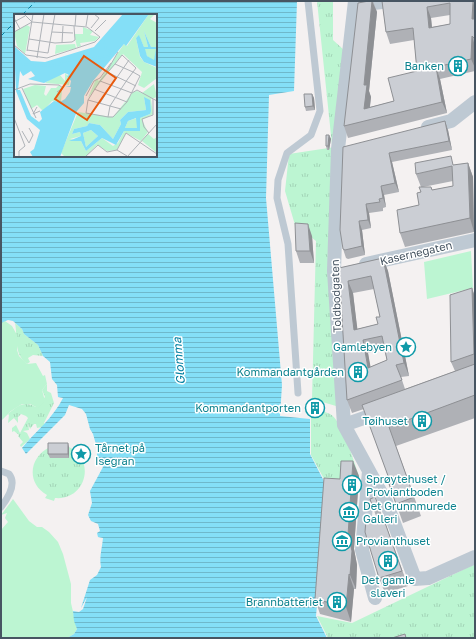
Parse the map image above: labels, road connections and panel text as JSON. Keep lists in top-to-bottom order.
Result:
{
  "streets": {
    "street": ["Kasernegaten", "Toldbodgaten"]
  },
  "crossings": [
    ["Kasernegaten", "Toldbodgaten"]
  ],
  "water": ["Glomma"],
  "places": {
    "building": [
      "Banken",
      "Kommandantgården",
      "Kommandantporten",
      "Tøihuset",
      "Sprøytehuset / Proviantboden",
      "Det gamle slaveri",
      "Brannbatteriet"
    ],
    "place": ["Gamlebyen", "Tårnet på Isegran"],
    "museum": ["Det Grunnmurede Galleri", "Provianthuset"]
  }
}
